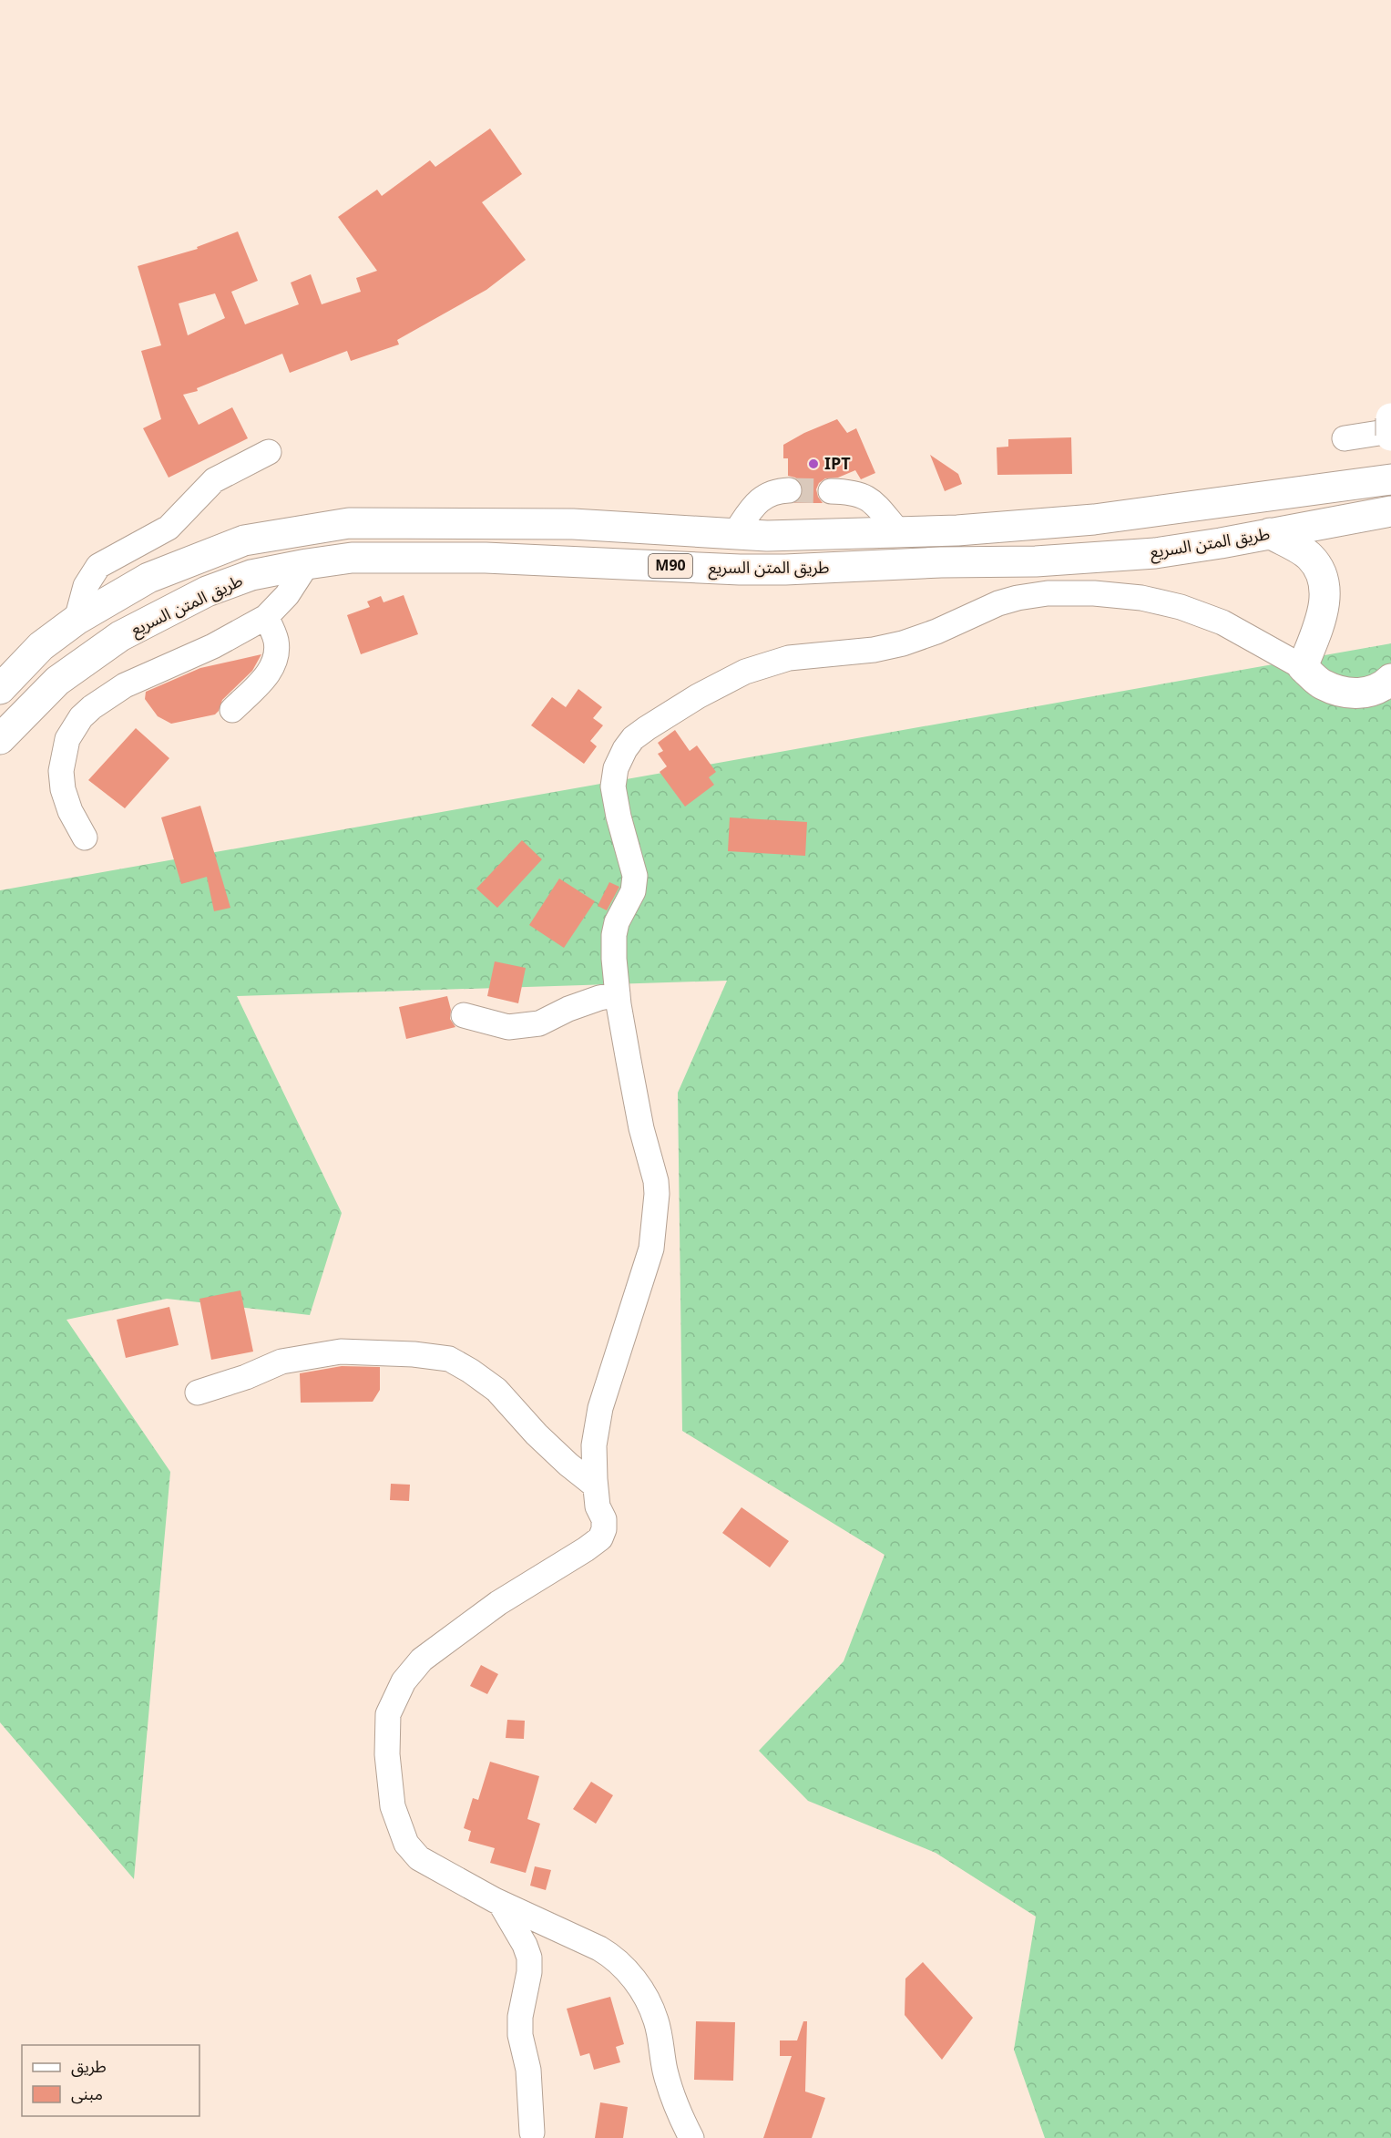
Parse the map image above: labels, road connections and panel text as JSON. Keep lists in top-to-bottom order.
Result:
{
  "streets": {
    "highway": ["طريق المتن السريع", "M90"]
  },
  "places": ["IPT"],
  "legend": ["طريق", "مبنى"]
}
